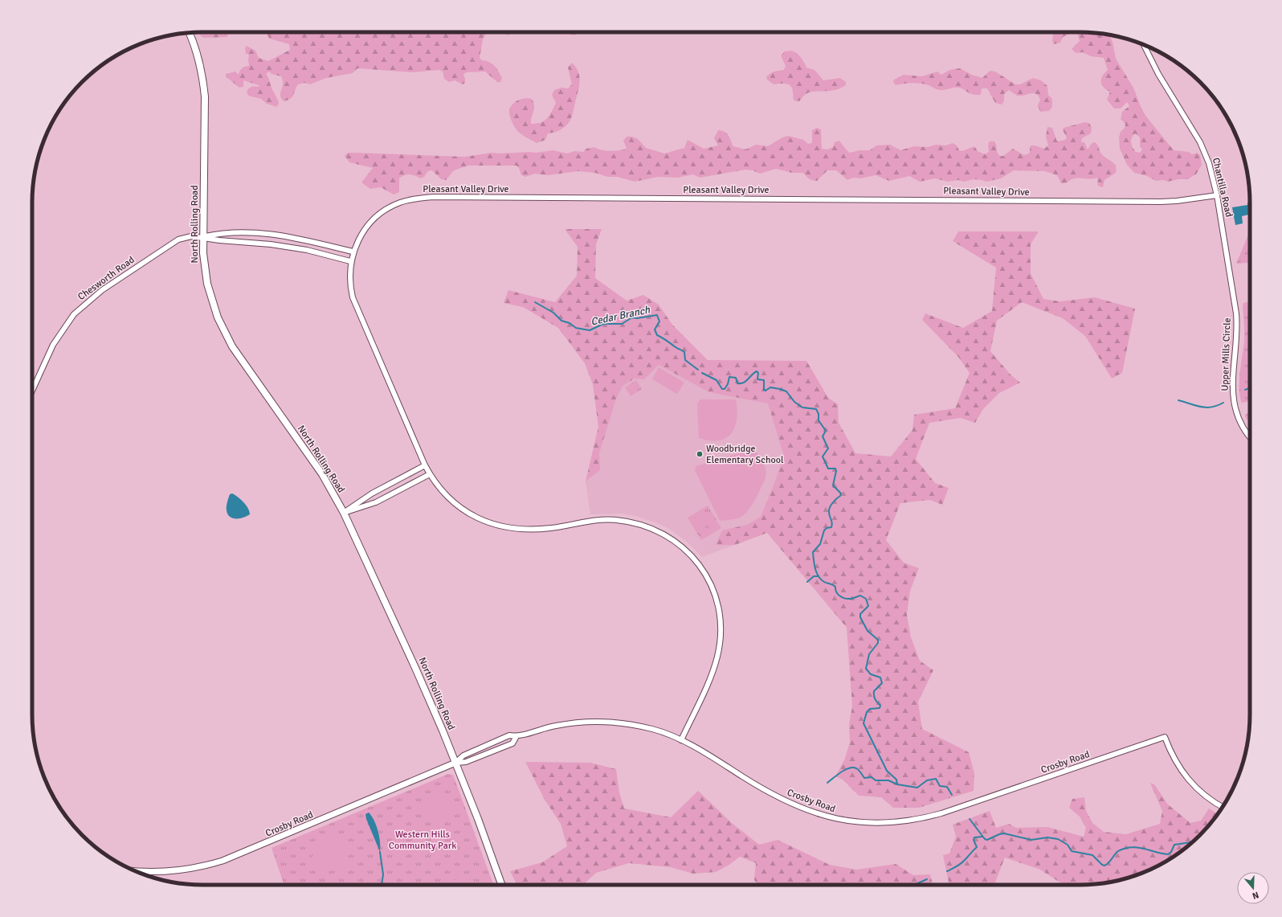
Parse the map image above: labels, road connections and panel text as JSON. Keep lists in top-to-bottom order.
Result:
{
  "streets": {
    "main road": ["North Rolling Road", "Crosby Road"],
    "street": [
      "Chantilla Road",
      "Pleasant Valley Drive",
      "Chesworth Road",
      "Upper Mills Circle"
    ]
  },
  "crossings": [
    ["Chantilla Road", "Pleasant Valley Drive"],
    ["Chantilla Road", "Upper Mills Circle"],
    ["Pleasant Valley Drive", "Chesworth Road"],
    ["Pleasant Valley Drive", "Crosby Road"],
    ["North Rolling Road", "Chesworth Road"],
    ["North Rolling Road", "Crosby Road"]
  ],
  "water": ["Cedar Branch"],
  "parks": ["Western Hills Community Park"],
  "places": ["Woodbridge Elementary School"],
  "north": "bottom"
}
